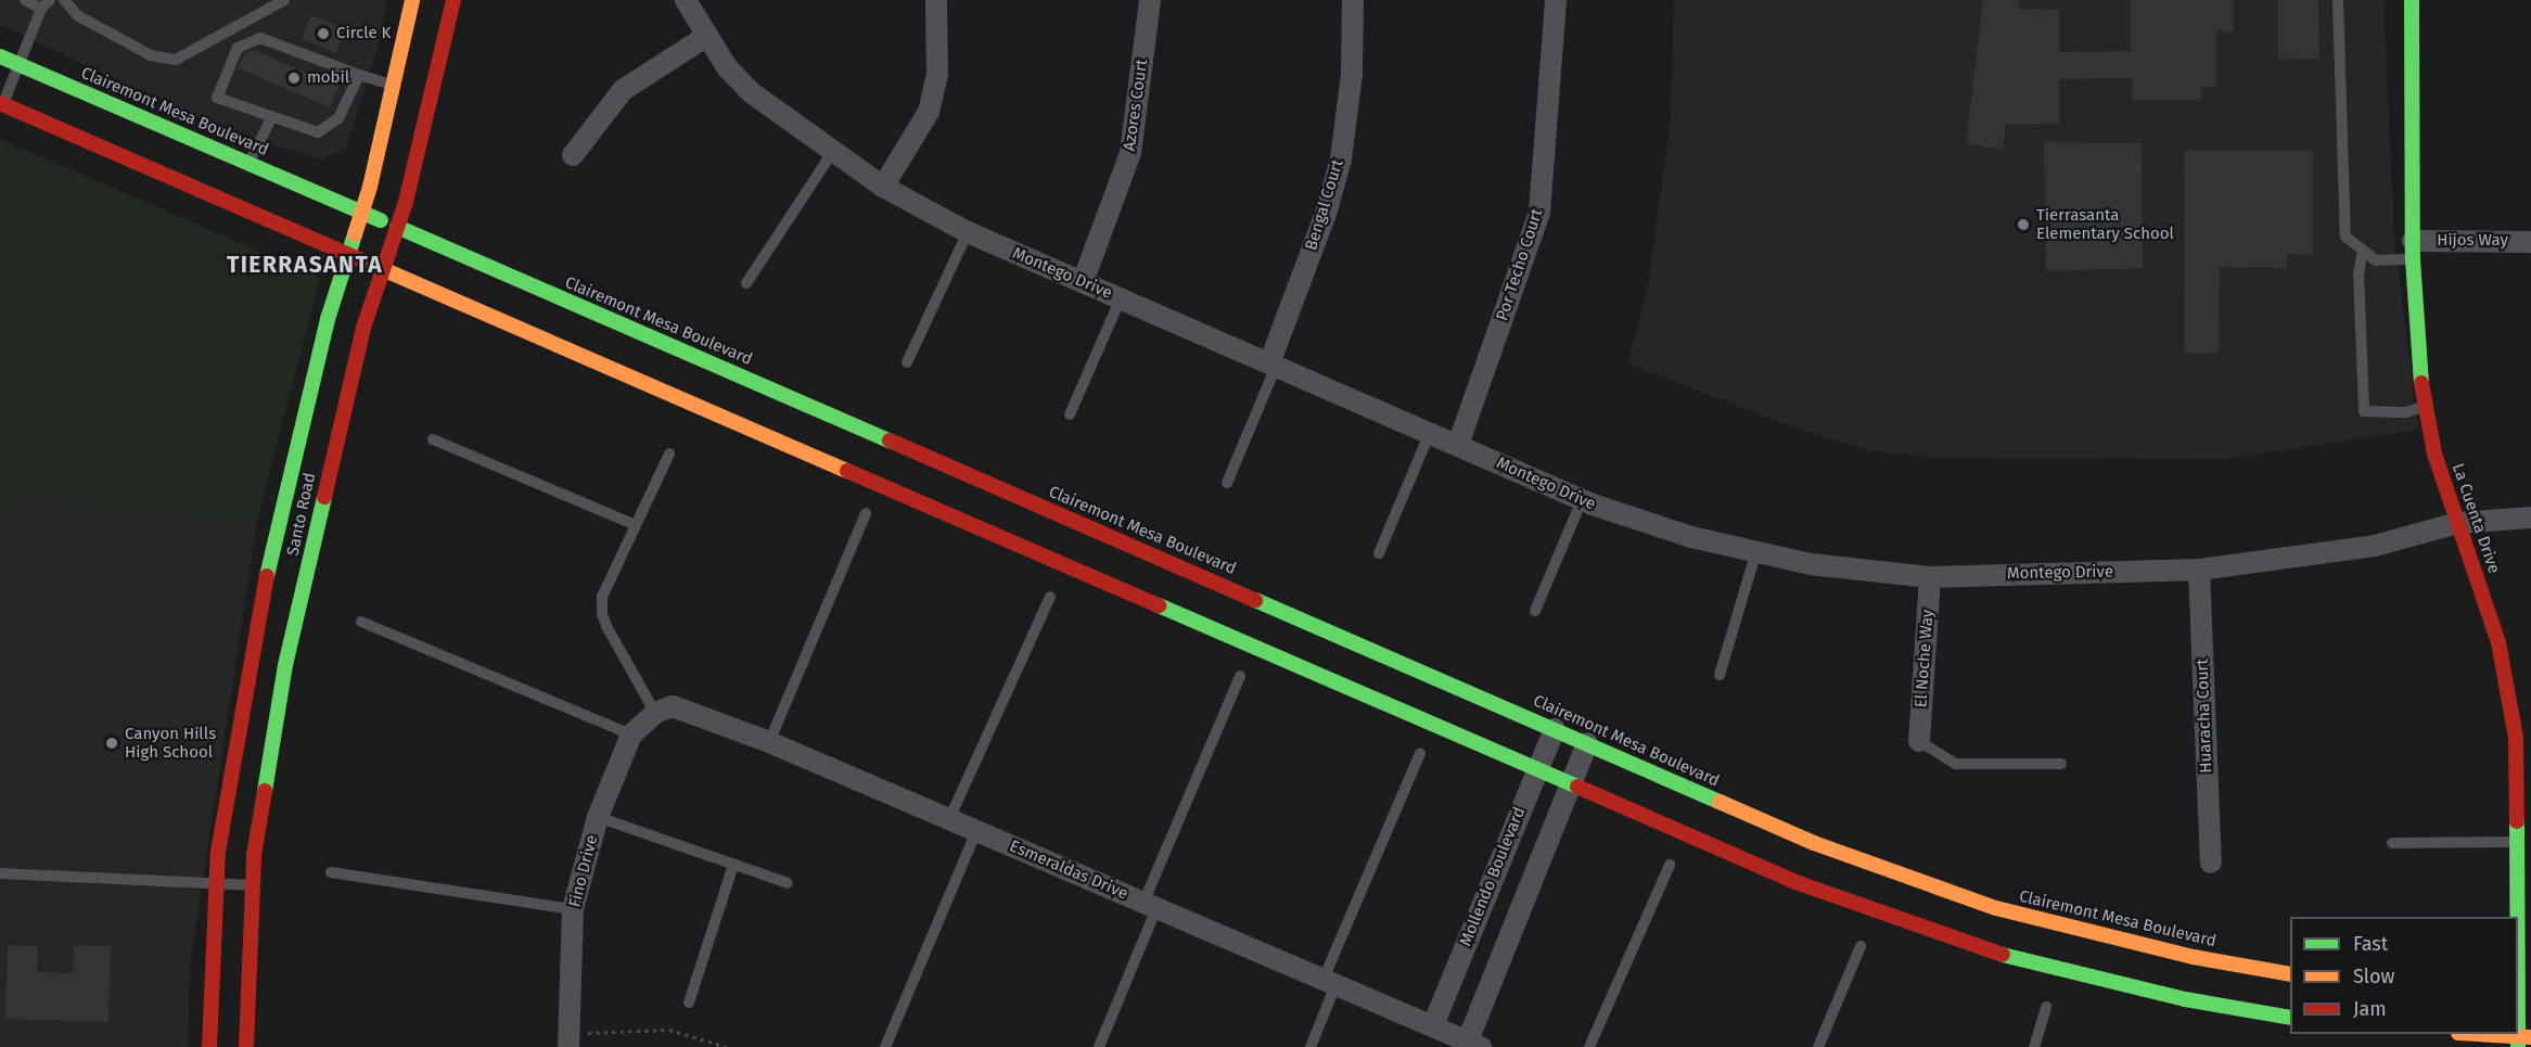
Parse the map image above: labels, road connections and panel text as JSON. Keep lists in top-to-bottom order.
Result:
{
  "streets": {
    "main road": ["Clairemont Mesa Boulevard", "Santo Road", "La Cuenta Drive"],
    "street": [
      "Azores Court",
      "Bengal Court",
      "Hijos Way",
      "Por Techo Court",
      "Montego Drive",
      "El Noche Way",
      "Huaracha Court",
      "Esmeraldas Drive",
      "Fino Drive",
      "Mollendo Boulevard"
    ]
  },
  "crossings": [
    ["Azores Court", "Montego Drive"],
    ["Clairemont Mesa Boulevard", "Santo Road"],
    ["Clairemont Mesa Boulevard", "Mollendo Boulevard"],
    ["Bengal Court", "Montego Drive"],
    ["Hijos Way", "La Cuenta Drive"],
    ["Por Techo Court", "Montego Drive"],
    ["Montego Drive", "La Cuenta Drive"],
    ["Montego Drive", "El Noche Way"],
    ["Montego Drive", "Huaracha Court"],
    ["Esmeraldas Drive", "Fino Drive"],
    ["Esmeraldas Drive", "Mollendo Boulevard"]
  ],
  "districts": ["TIERRASANTA"],
  "places": [
    "Circle K",
    "mobil",
    "Tierrasanta Elementary School",
    "Canyon Hills High School"
  ],
  "legend": ["Fast", "Slow", "Jam"]
}
